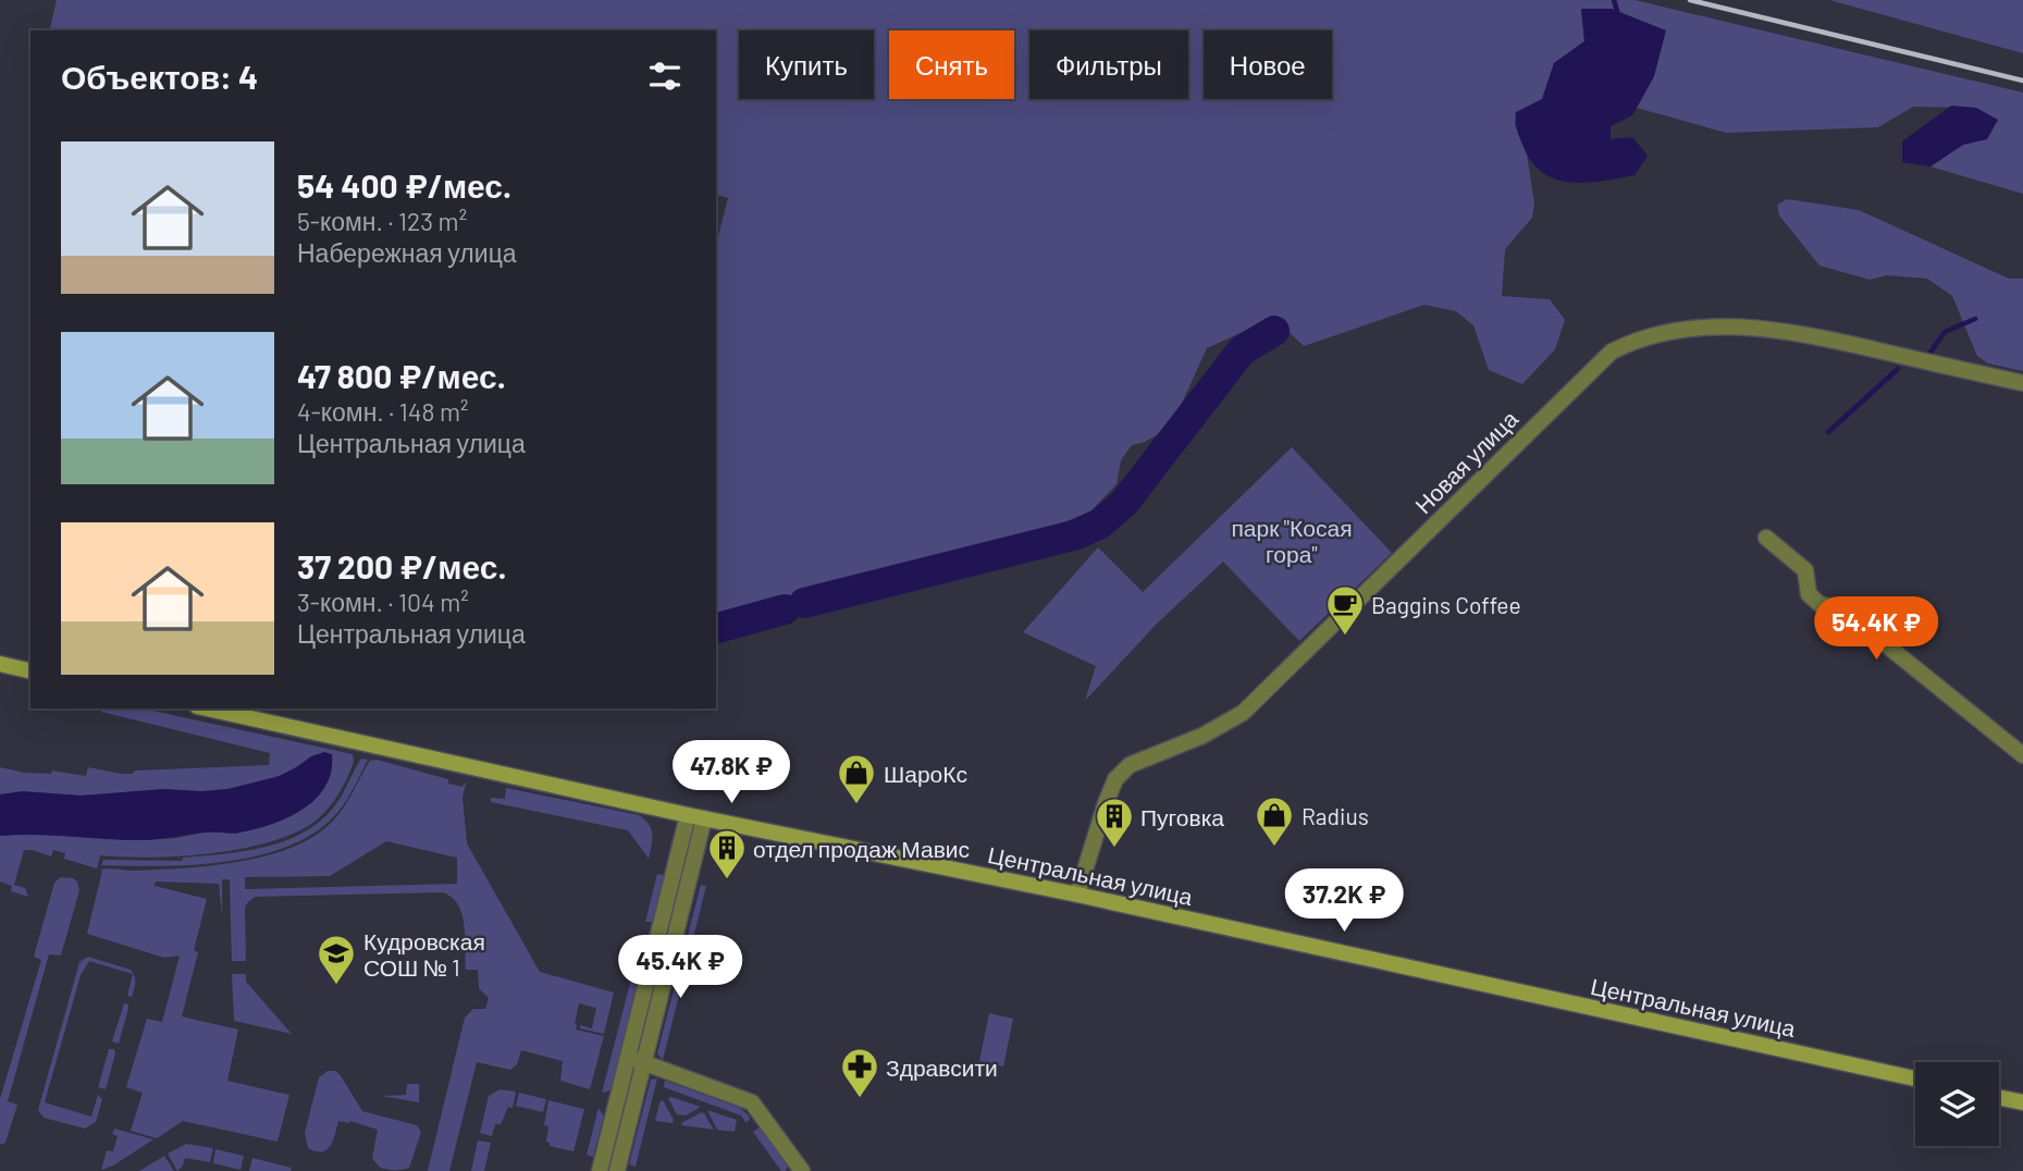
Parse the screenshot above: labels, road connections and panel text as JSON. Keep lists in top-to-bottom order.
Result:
{
  "streets": {
    "street": ["Новая улица", "Центральная улица"]
  },
  "crossings": [
    ["Новая улица", "Центральная улица"]
  ],
  "parks": ["парк \"Косая гора\""],
  "places": {
    "cafe": ["Baggins Coffee"],
    "shop": ["ШароКс", "Radius"],
    "building": ["Пуговка", "отдел продаж Мавис"],
    "school or university": ["Кудровская СОШ № 1"],
    "pharmacy": ["Здравсити"]
  },
  "page": {
    "chip": [
      "Купить",
      "Снять",
      "Фильтры",
      "Новое"
    ],
    "heading": "Объектов: 4",
    "list": [
      {
        "name": "54 400 ₽/мес.",
        "note": "5-комн. · 123 m² · Набережная улица"
      },
      {
        "name": "47 800 ₽/мес.",
        "note": "4-комн. · 148 m² · Центральная улица"
      },
      {
        "name": "37 200 ₽/мес.",
        "note": "3-комн. · 104 m² · Центральная улица"
      }
    ],
    "price": [
      "54.4K ₽",
      "47.8K ₽",
      "37.2K ₽",
      "45.4K ₽"
    ]
  }
}
